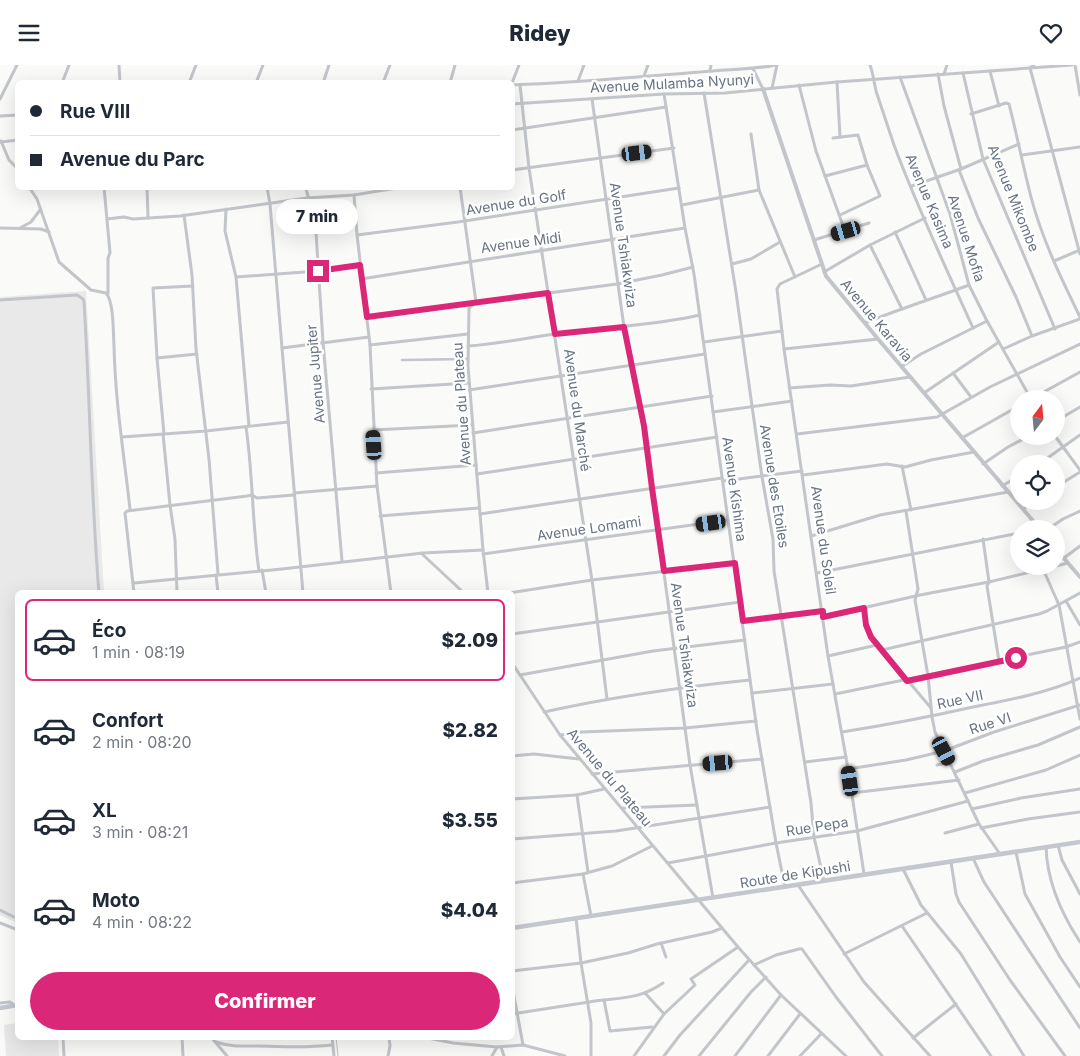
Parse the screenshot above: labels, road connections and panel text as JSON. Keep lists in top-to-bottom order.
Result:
{
  "streets": {
    "main road": ["Route de Kipushi"],
    "street": [
      "Avenue Mulamba Nyunyi",
      "Avenue Mikombe",
      "Avenue Kasima",
      "Avenue du Golf",
      "Avenue Mofia",
      "Avenue Midi",
      "Avenue Tshiakwiza",
      "Avenue Karavia",
      "Avenue Jupiter",
      "Avenue du Plateau",
      "Avenue du Marché",
      "Avenue des Etoiles",
      "Avenue Kishima",
      "Avenue Lomami",
      "Avenue du Soleil",
      "Rue VII",
      "Rue VI",
      "Rue Pepa"
    ]
  },
  "crossings": [
    ["Avenue Mulamba Nyunyi", "Avenue Mikombe"],
    ["Avenue Mulamba Nyunyi", "Avenue Kasima"],
    ["Avenue Mulamba Nyunyi", "Avenue Mofia"],
    ["Avenue Mulamba Nyunyi", "Avenue Tshiakwiza"],
    ["Avenue Mulamba Nyunyi", "Avenue Karavia"],
    ["Avenue Mulamba Nyunyi", "Avenue du Marché"],
    ["Avenue Mulamba Nyunyi", "Avenue des Etoiles"],
    ["Avenue Mulamba Nyunyi", "Avenue Kishima"],
    ["Avenue du Golf", "Avenue Tshiakwiza"],
    ["Avenue du Golf", "Avenue du Plateau"],
    ["Avenue du Golf", "Avenue du Marché"],
    ["Avenue du Golf", "Avenue Kishima"],
    ["Avenue Midi", "Avenue Tshiakwiza"],
    ["Avenue Midi", "Avenue du Plateau"],
    ["Avenue Midi", "Avenue du Marché"],
    ["Avenue Midi", "Avenue Kishima"],
    ["Avenue Tshiakwiza", "Avenue Lomami"],
    ["Avenue Tshiakwiza", "Rue Pepa"],
    ["Avenue Tshiakwiza", "Route de Kipushi"],
    ["Avenue Karavia", "Avenue du Soleil"],
    ["Avenue Jupiter", "Avenue Lomami"],
    ["Avenue du Plateau", "Avenue Lomami"],
    ["Avenue du Plateau", "Rue Pepa"],
    ["Avenue du Plateau", "Route de Kipushi"],
    ["Avenue du Marché", "Avenue Lomami"],
    ["Avenue des Etoiles", "Rue Pepa"],
    ["Avenue des Etoiles", "Route de Kipushi"],
    ["Avenue Kishima", "Avenue Lomami"],
    ["Avenue Kishima", "Rue Pepa"],
    ["Avenue Kishima", "Route de Kipushi"],
    ["Avenue du Soleil", "Rue VII"],
    ["Avenue du Soleil", "Rue VI"],
    ["Avenue du Soleil", "Rue Pepa"],
    ["Avenue du Soleil", "Route de Kipushi"]
  ],
  "north": "top",
  "page": {
    "header": "Ridey",
    "banner": ["Rue VIII", "Avenue du Parc"],
    "bubble": "7 min",
    "list": [
      {
        "name": "Éco",
        "note": "1 min · 08:19",
        "value": "$2.09"
      },
      {
        "name": "Confort",
        "note": "2 min · 08:20",
        "value": "$2.82"
      },
      {
        "name": "XL",
        "note": "3 min · 08:21",
        "value": "$3.55"
      },
      {
        "name": "Moto",
        "note": "4 min · 08:22",
        "value": "$4.04"
      }
    ],
    "buttons": "Confirmer"
  }
}
